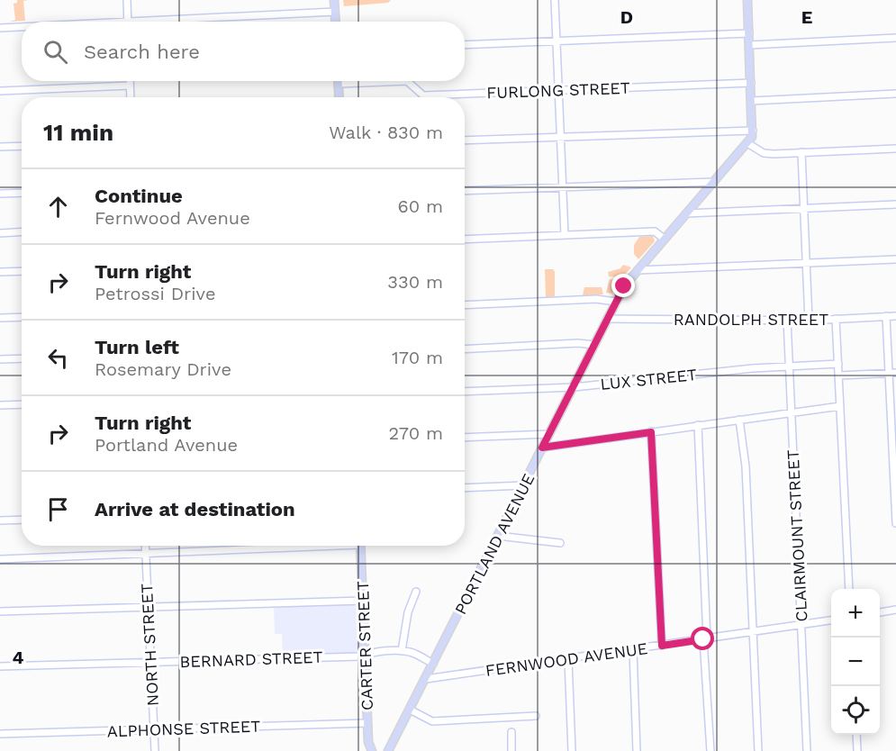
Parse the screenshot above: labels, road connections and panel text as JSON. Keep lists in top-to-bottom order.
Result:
{
  "streets": {
    "main road": ["PORTLAND AVENUE", "CARTER STREET"],
    "street": [
      "FURLONG STREET",
      "RANDOLPH STREET",
      "LUX STREET",
      "CLAIRMOUNT STREET",
      "NORTH STREET",
      "BERNARD STREET",
      "FERNWOOD AVENUE",
      "ALPHONSE STREET"
    ]
  },
  "crossings": [
    ["FURLONG STREET", "PORTLAND AVENUE"],
    ["RANDOLPH STREET", "CLAIRMOUNT STREET"],
    ["RANDOLPH STREET", "PORTLAND AVENUE"],
    ["LUX STREET", "CLAIRMOUNT STREET"],
    ["LUX STREET", "PORTLAND AVENUE"],
    ["CLAIRMOUNT STREET", "FERNWOOD AVENUE"],
    ["PORTLAND AVENUE", "BERNARD STREET"],
    ["PORTLAND AVENUE", "FERNWOOD AVENUE"],
    ["NORTH STREET", "BERNARD STREET"],
    ["NORTH STREET", "ALPHONSE STREET"],
    ["CARTER STREET", "BERNARD STREET"],
    ["CARTER STREET", "ALPHONSE STREET"]
  ],
  "page": {
    "search": "Search here",
    "heading": ["11 min", "Walk · 830 m"],
    "list": [
      ["Continue", "Fernwood Avenue", "60 m"],
      ["Turn right", "Petrossi Drive", "330 m"],
      ["Turn left", "Rosemary Drive", "170 m"],
      ["Turn right", "Portland Avenue", "270 m"],
      "Arrive at destination"
    ],
    "map_buttons": ["+", "−"]
  },
  "grid": {
    "columns": ["D", "E"],
    "rows": ["4"]
  }
}
